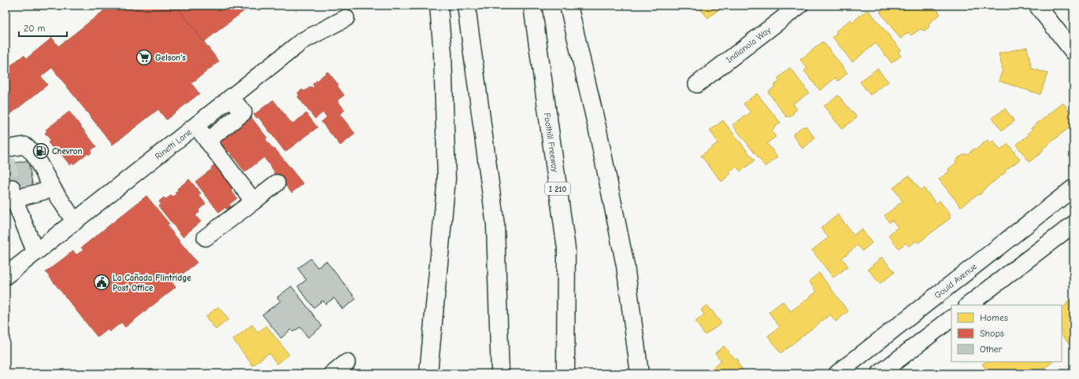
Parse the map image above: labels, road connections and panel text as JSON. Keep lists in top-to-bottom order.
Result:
{
  "streets": {
    "highway": ["Foothill Freeway", "I 210"],
    "street": ["Indianola Way", "Rinetti Lane", "Gould Avenue"]
  },
  "places": {
    "supermarket": ["Gelson's"],
    "fuel station": ["Chevron"],
    "public building": ["La Cañada Flintridge Post Office"]
  },
  "legend": ["Homes", "Shops", "Other"],
  "scale_bar": "20 m"
}
